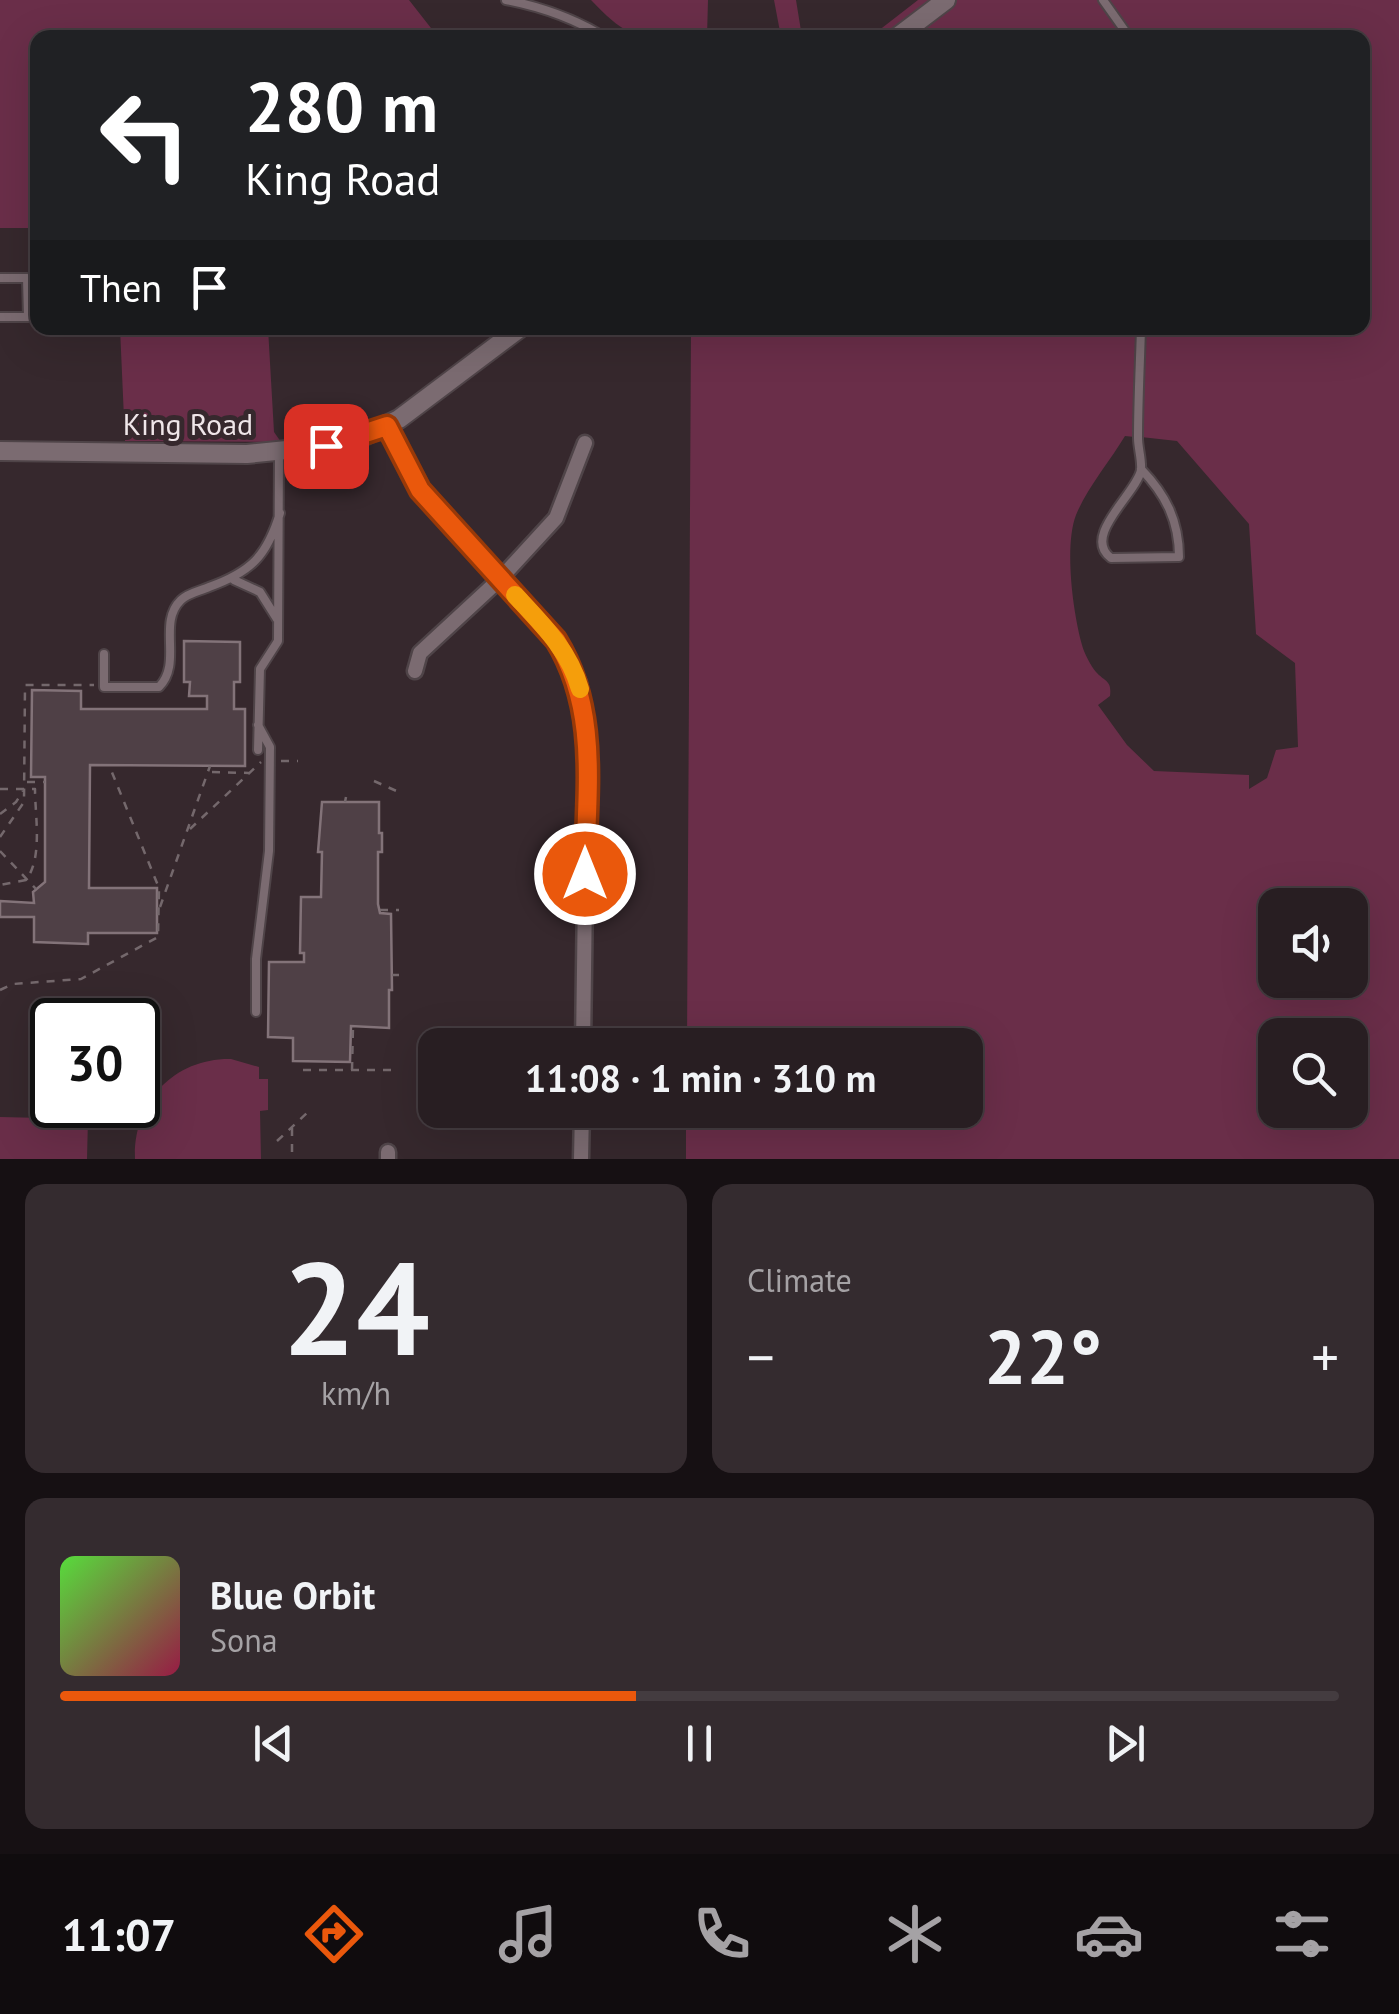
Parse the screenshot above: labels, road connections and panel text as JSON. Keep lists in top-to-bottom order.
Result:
{
  "streets": {
    "street": ["King Road"]
  },
  "page": {
    "turn": ["280 m", "King Road"],
    "then": "Then",
    "limit": "30",
    "trip": "11:08 · 1 min · 310 m",
    "tile": [
      ["24", "km/h"],
      "Climate"
    ],
    "heat": ["−", "22°", "+"],
    "song": ["Blue Orbit", "Sona"],
    "tabs": "11:07"
  }
}
